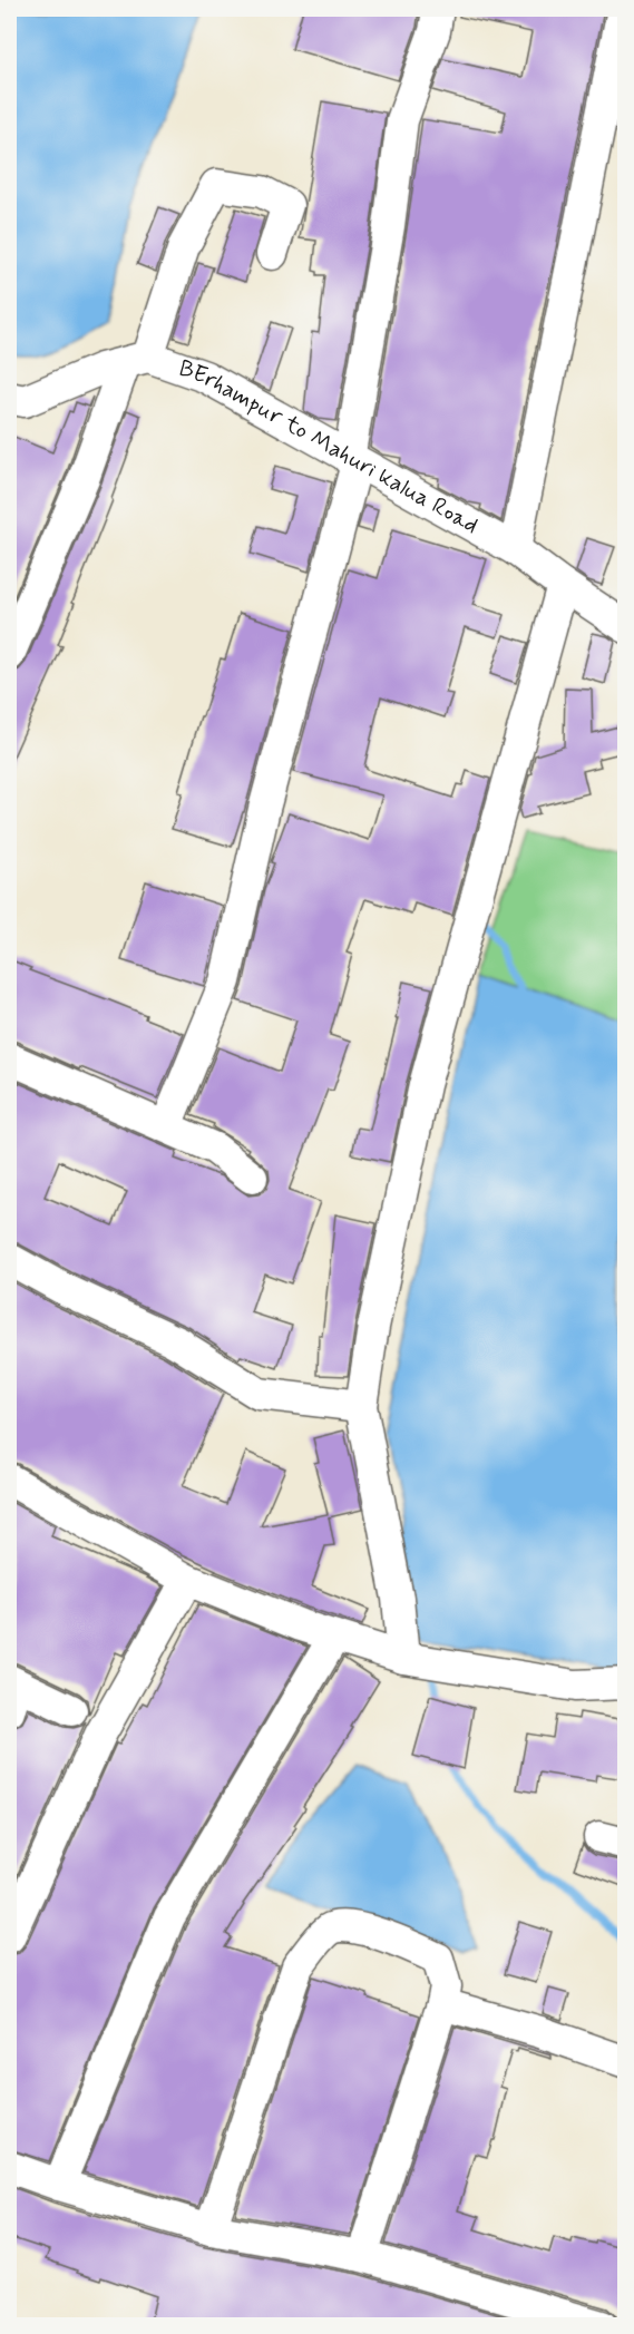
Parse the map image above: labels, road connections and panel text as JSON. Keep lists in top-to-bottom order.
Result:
{
  "streets": {
    "street": ["BErhampur to Mahuri kalua Road"]
  }
}
